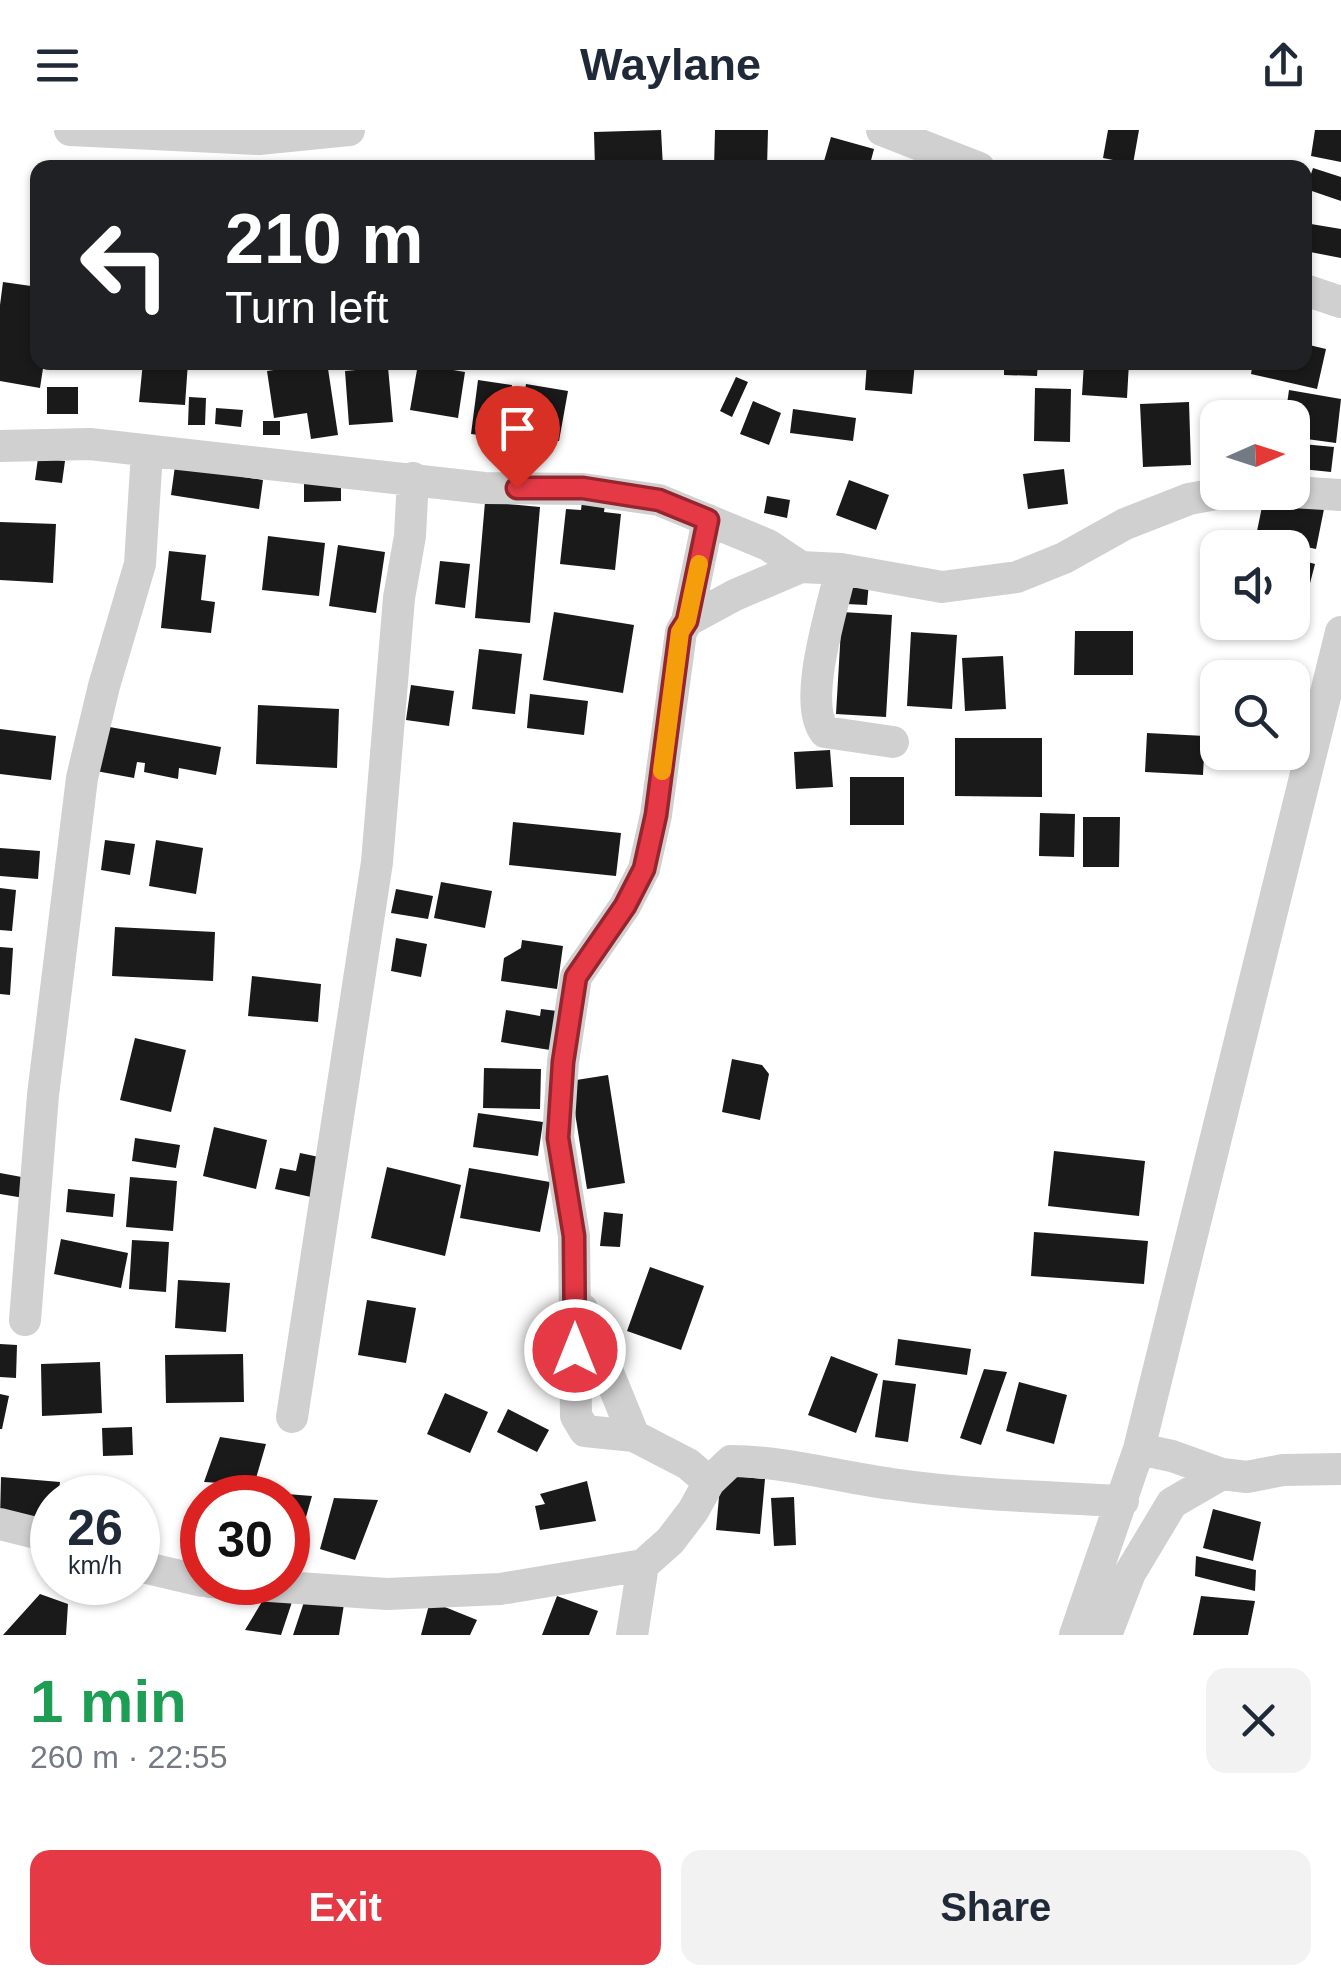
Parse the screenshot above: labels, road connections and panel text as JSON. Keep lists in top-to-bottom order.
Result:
{
  "north": "right",
  "page": {
    "header": "Waylane",
    "turn": ["210 m", "Turn left"],
    "speed": "26 km/h",
    "limit": "30",
    "heading": ["1 min", "260 m · 22:55"],
    "buttons": ["Exit", "Share"]
  }
}
